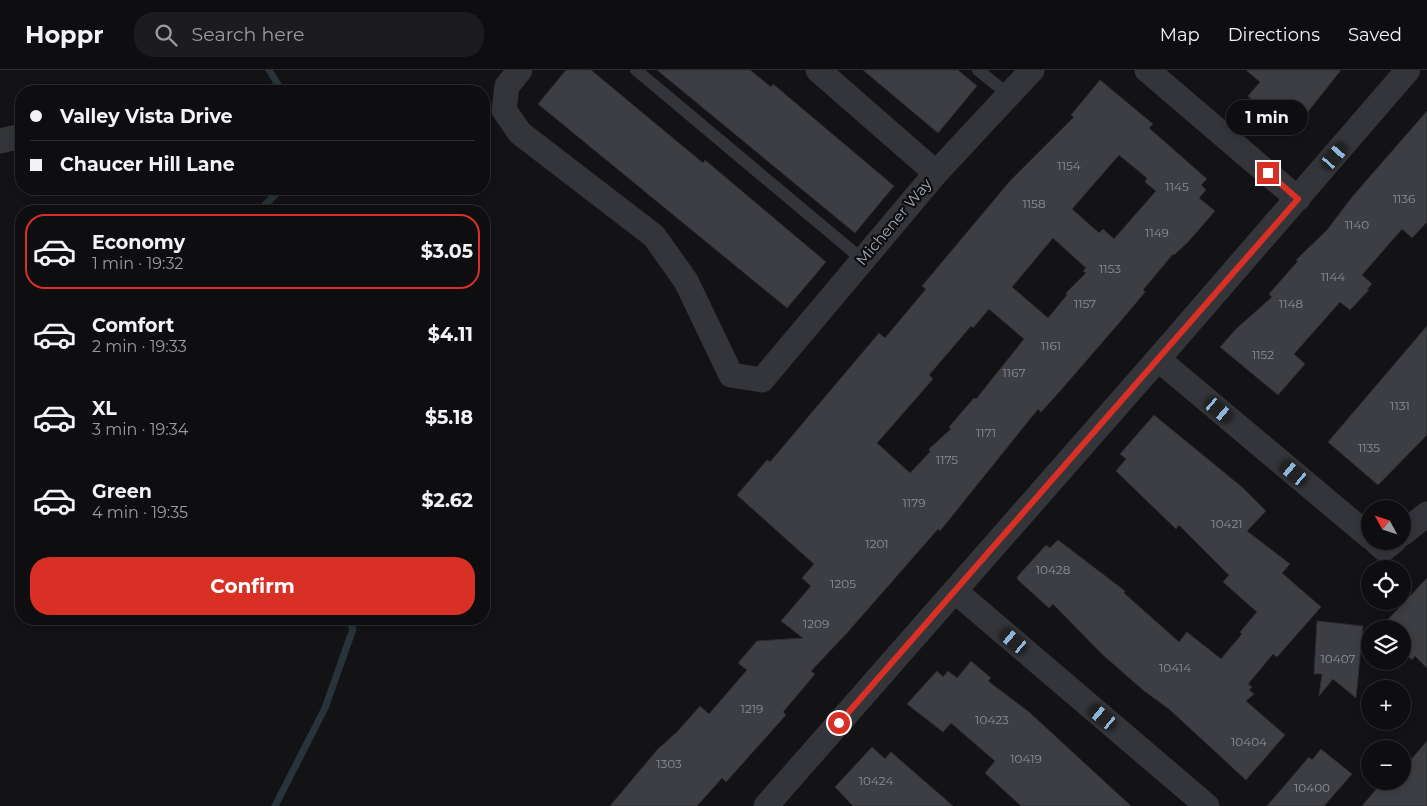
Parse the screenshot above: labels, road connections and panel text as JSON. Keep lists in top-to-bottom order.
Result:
{
  "streets": {
    "street": ["Michener Way"]
  },
  "house_numbers": [
    "1154",
    "1145",
    "1136",
    "1158",
    "1140",
    "1149",
    "1153",
    "1144",
    "1157",
    "1148",
    "1161",
    "1152",
    "1167",
    "1131",
    "1171",
    "1135",
    "1175",
    "1179",
    "10421",
    "1201",
    "10428",
    "1205",
    "1209",
    "10407",
    "10414",
    "1219",
    "10423",
    "10404",
    "10419",
    "1303",
    "10424",
    "10400"
  ],
  "north": "top left",
  "page": {
    "header": "Hoppr",
    "search": "Search here",
    "nav": ["Map", "Directions", "Saved"],
    "banner": ["Valley Vista Drive", "Chaucer Hill Lane"],
    "bubble": "1 min",
    "list": [
      {
        "name": "Economy",
        "note": "1 min · 19:32",
        "value": "$3.05"
      },
      {
        "name": "Comfort",
        "note": "2 min · 19:33",
        "value": "$4.11"
      },
      {
        "name": "XL",
        "note": "3 min · 19:34",
        "value": "$5.18"
      },
      {
        "name": "Green",
        "note": "4 min · 19:35",
        "value": "$2.62"
      }
    ],
    "map_buttons": ["+", "−"],
    "buttons": "Confirm"
  }
}
